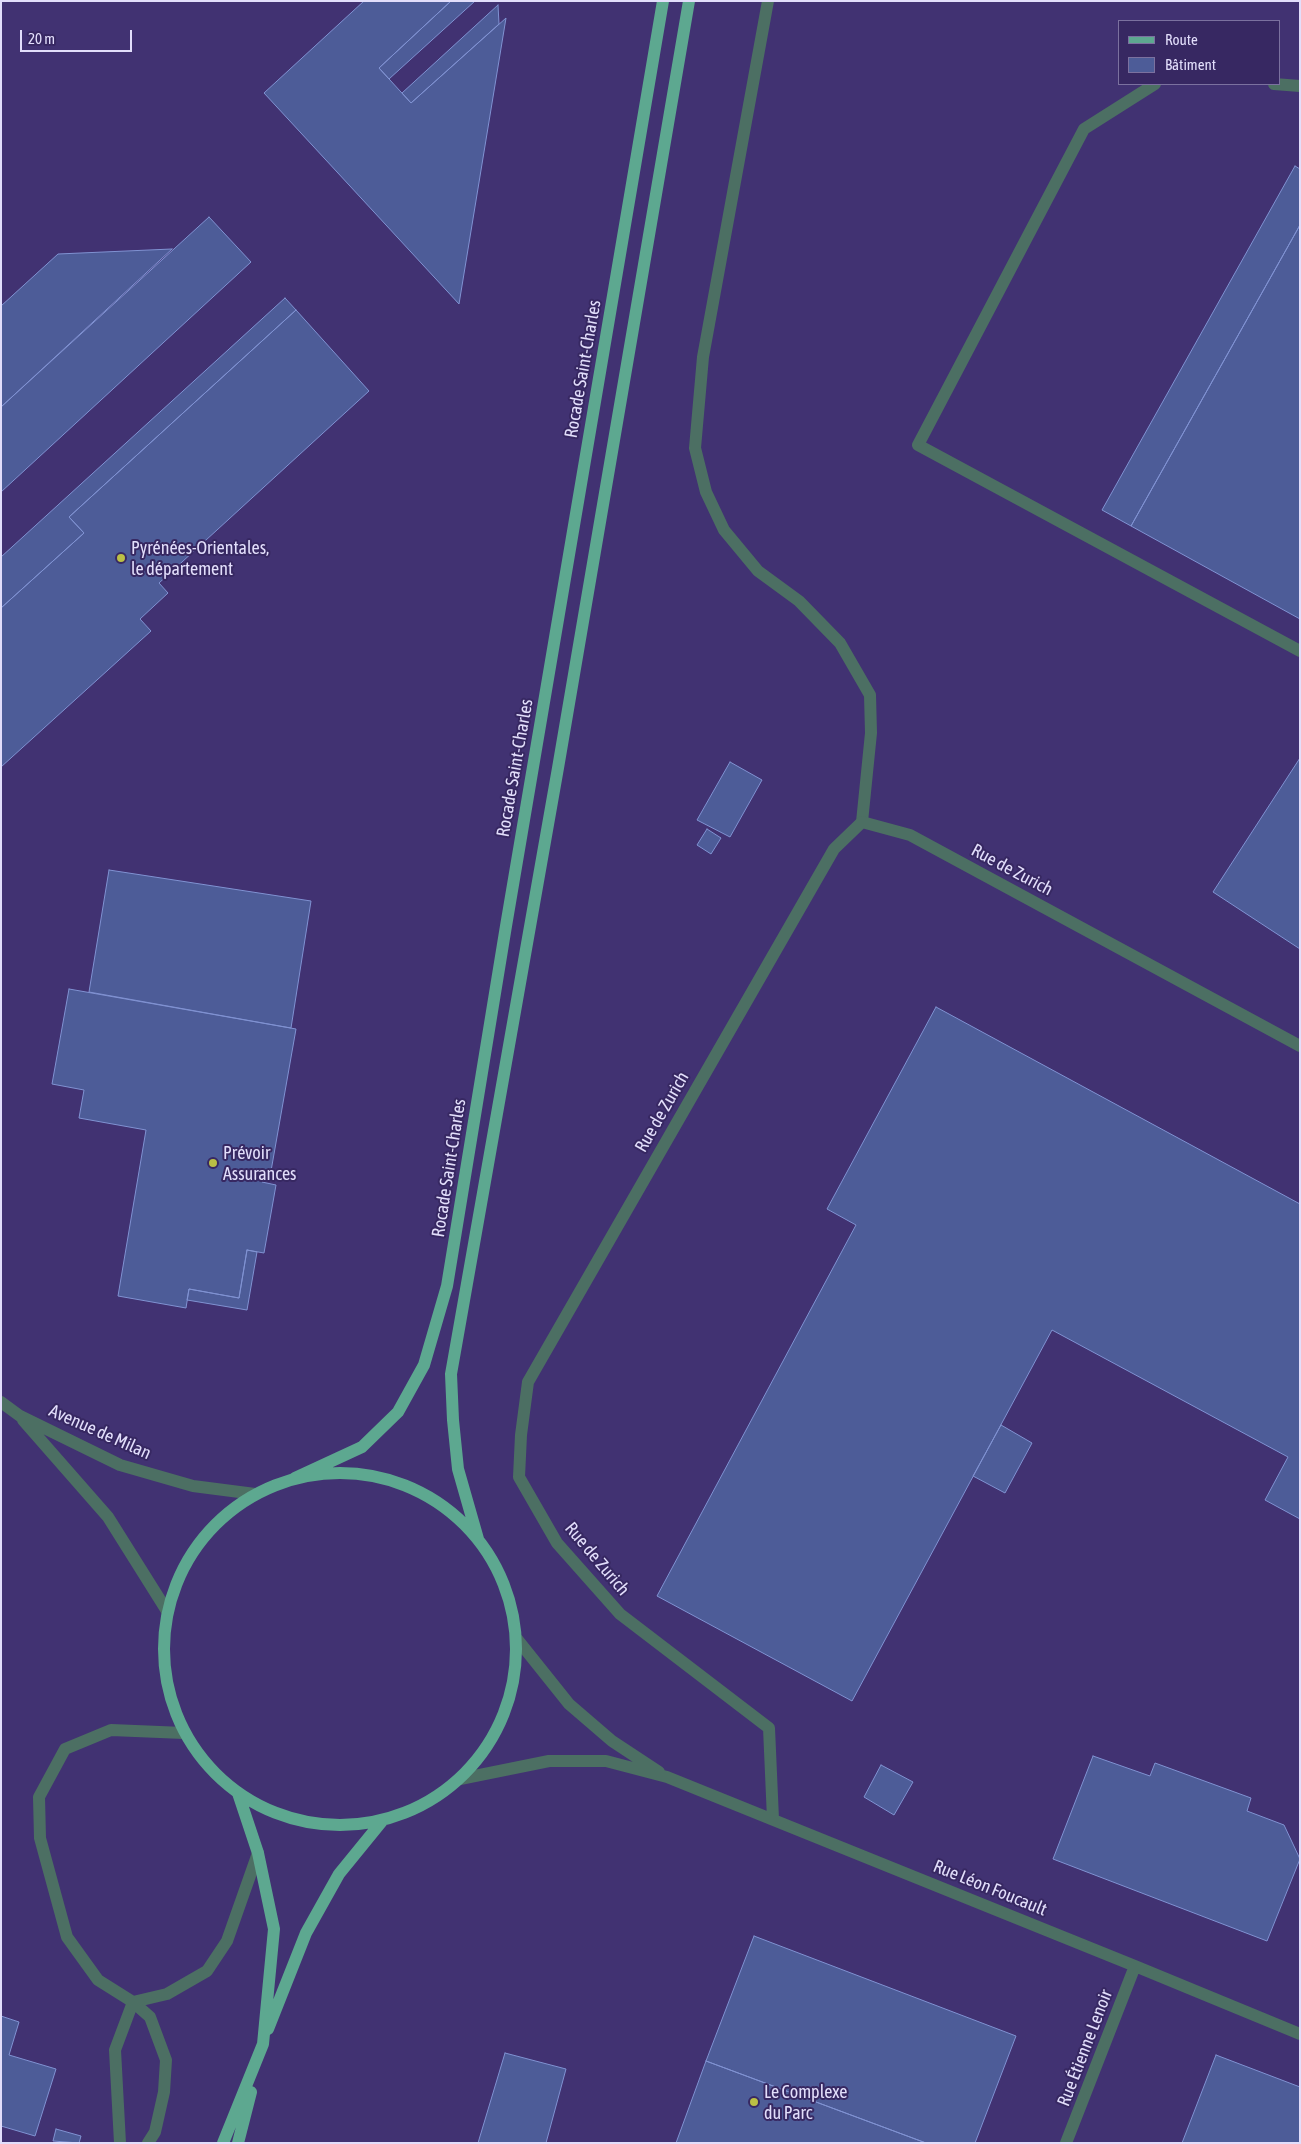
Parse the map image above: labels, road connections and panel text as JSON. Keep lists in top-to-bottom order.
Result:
{
  "streets": {
    "main road": ["Rocade Saint-Charles"],
    "street": [
      "Rue de Zurich",
      "Avenue de Milan",
      "Rue Léon Foucault",
      "Rue Étienne Lenoir"
    ]
  },
  "crossings": [
    ["Rue de Zurich", "Rue Léon Foucault"],
    ["Rue Léon Foucault", "Rue Étienne Lenoir"]
  ],
  "places": ["Pyrénées-Orientales, le département", "Prévoir Assurances", "Le Complexe du Parc"],
  "legend": ["Route", "Bâtiment"],
  "scale_bar": "20 m"
}
